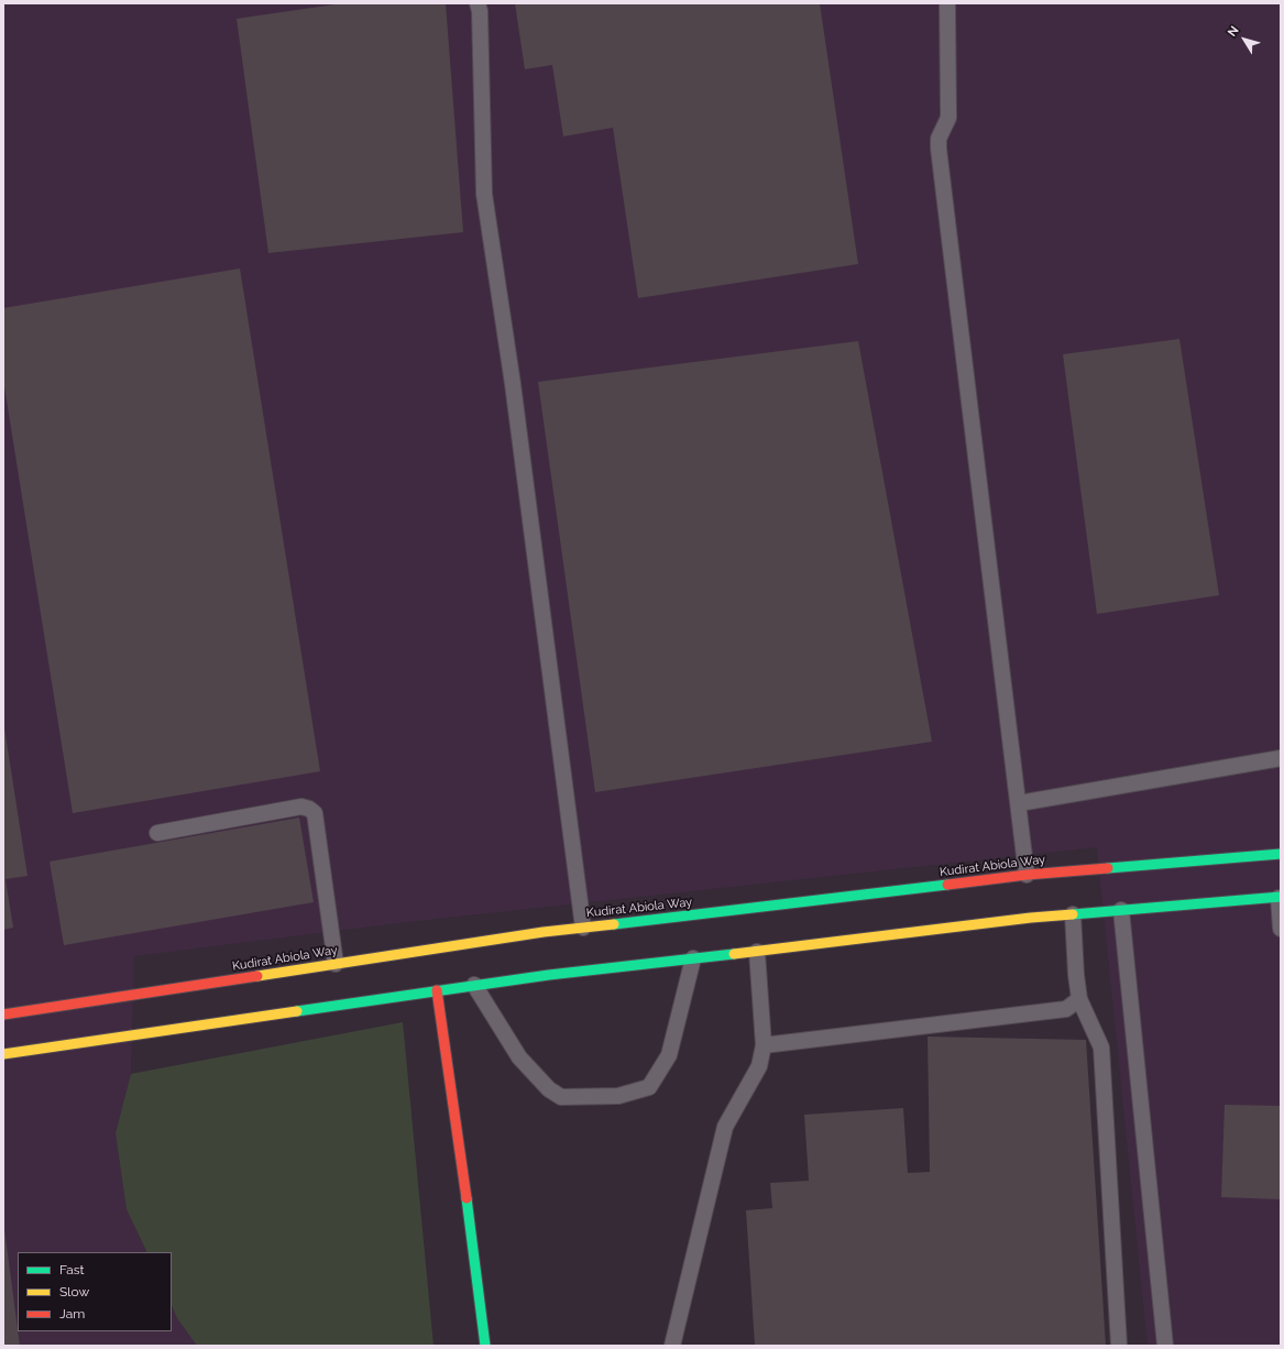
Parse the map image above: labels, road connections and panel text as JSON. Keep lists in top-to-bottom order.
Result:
{
  "streets": {
    "main road": ["Kudirat Abiola Way"]
  },
  "legend": ["Fast", "Slow", "Jam"],
  "north": "top left"
}
